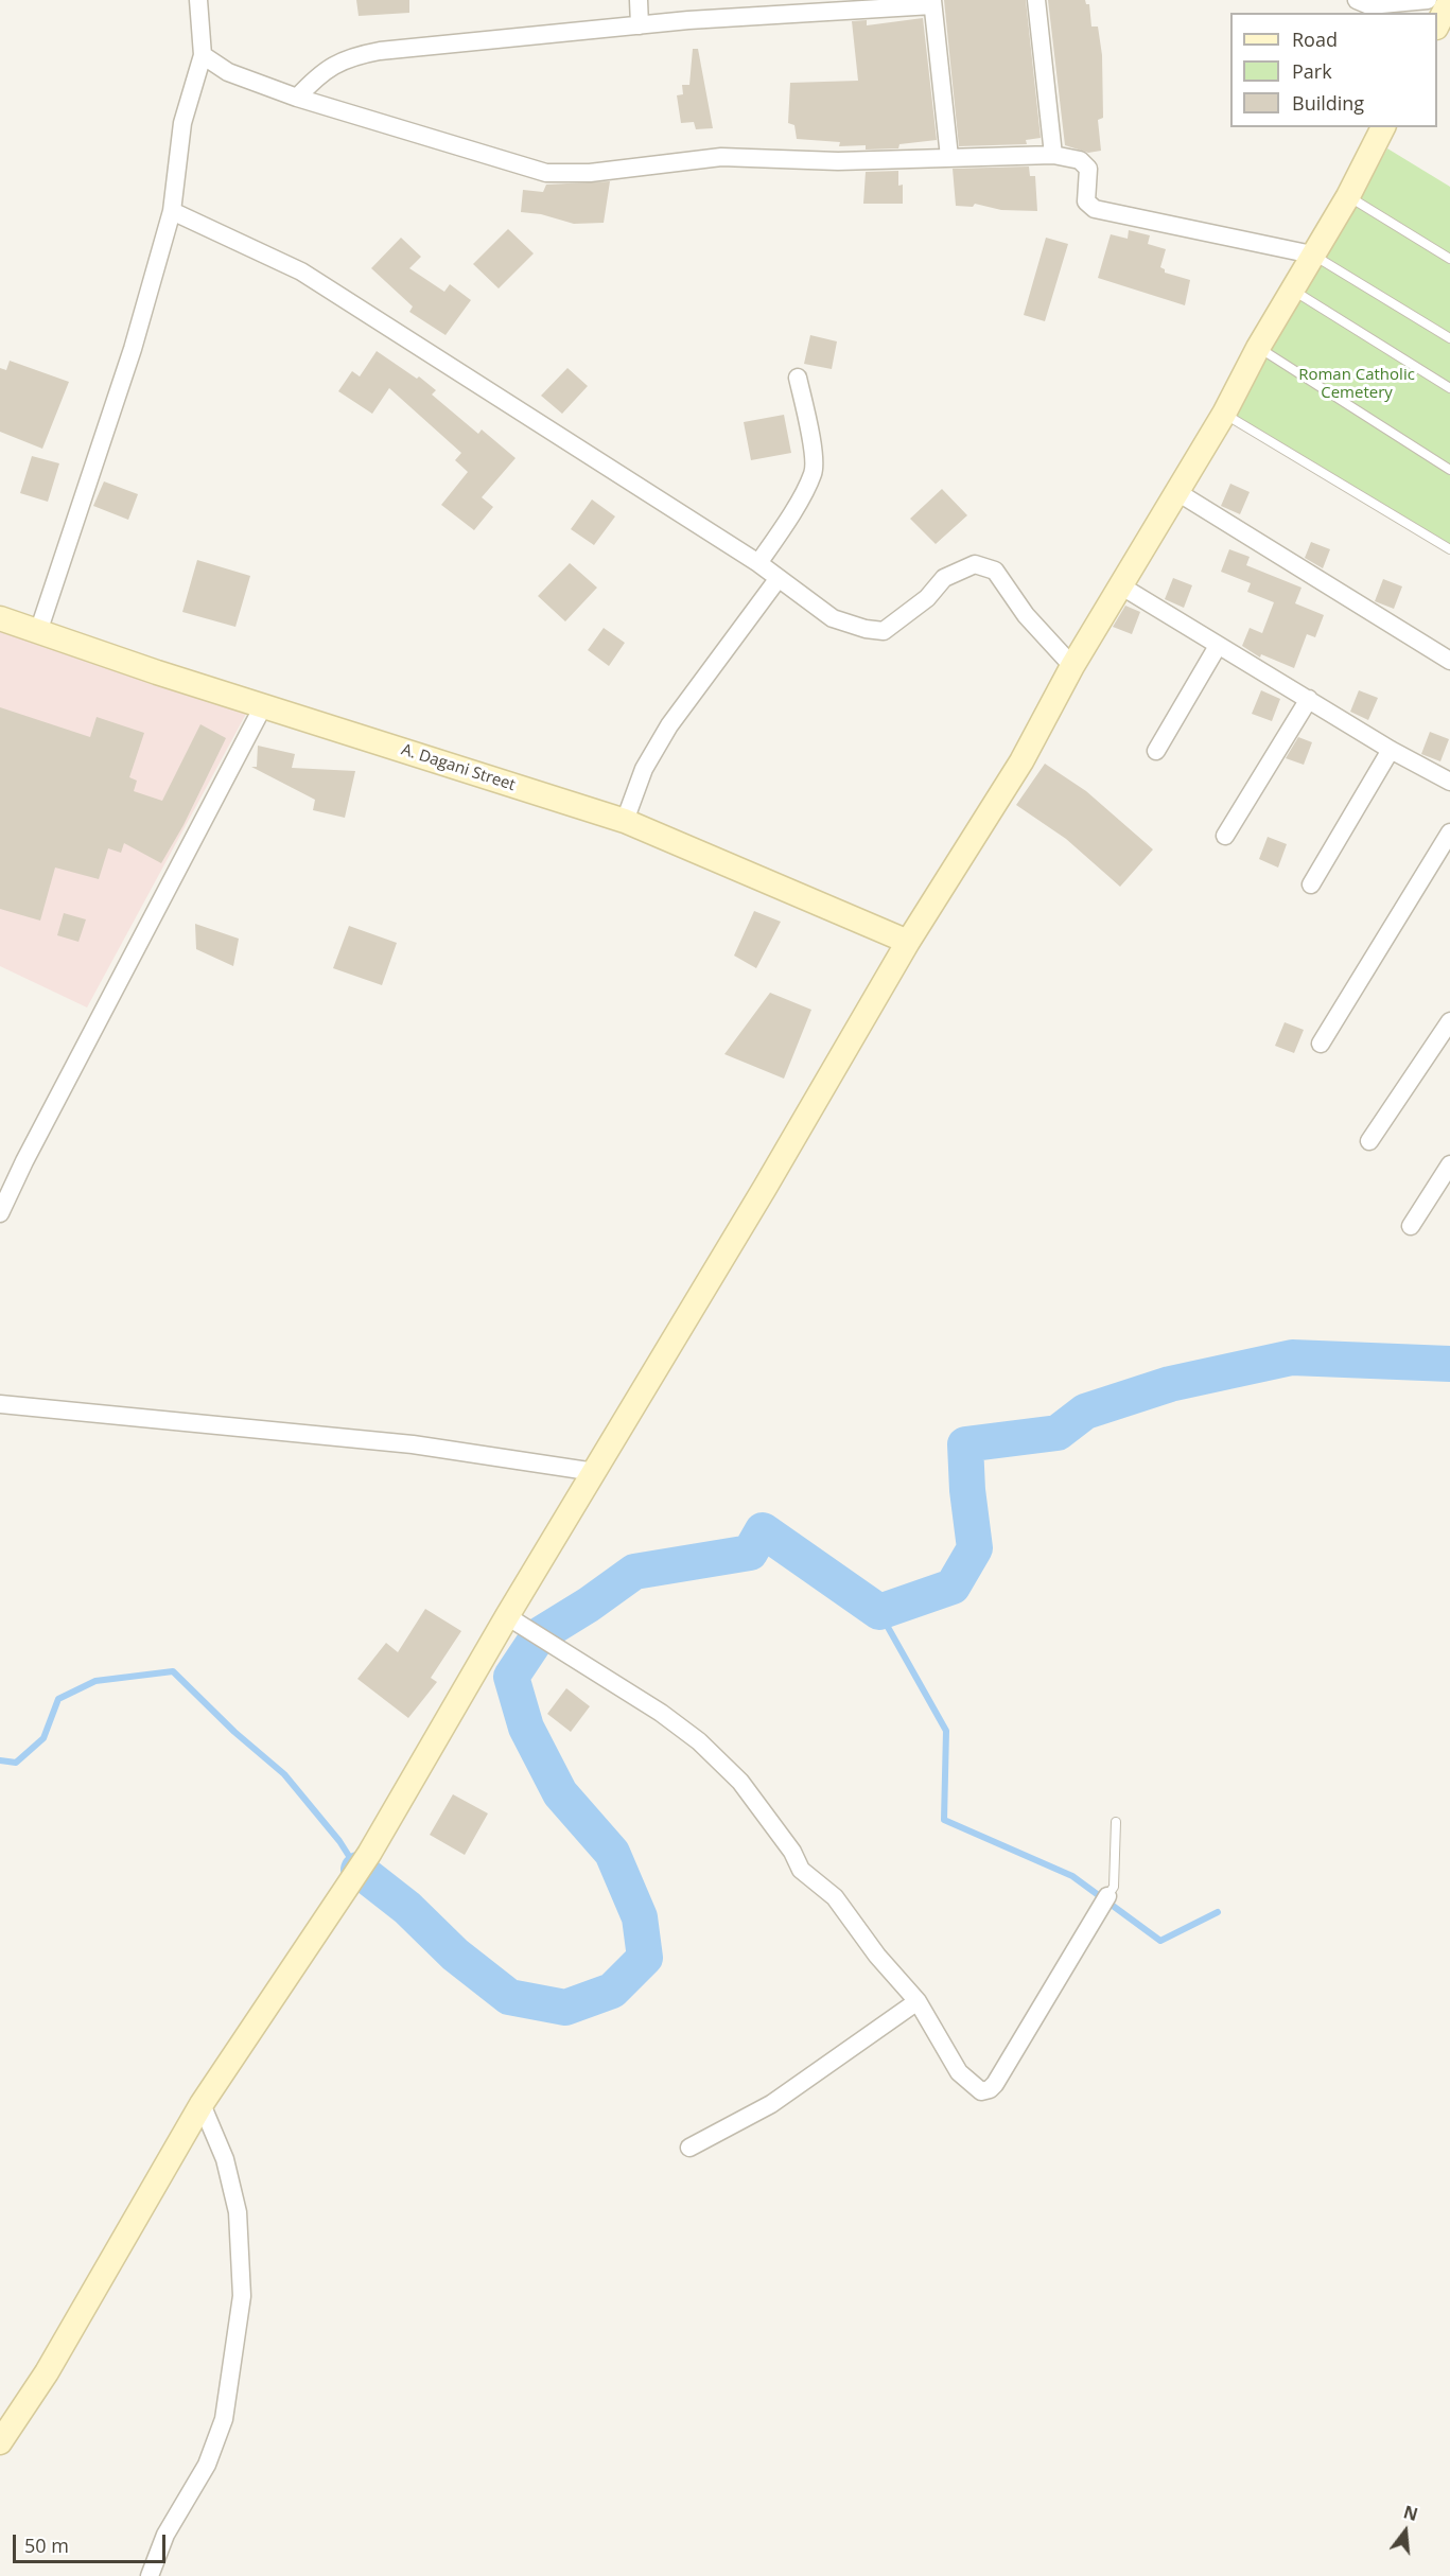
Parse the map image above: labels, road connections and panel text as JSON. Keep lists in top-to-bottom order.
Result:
{
  "streets": {
    "main road": ["A. Dagani Street"]
  },
  "parks": ["Roman Catholic Cemetery"],
  "legend": ["Road", "Park", "Building"],
  "scale_bar": "50 m",
  "north": "top"
}
